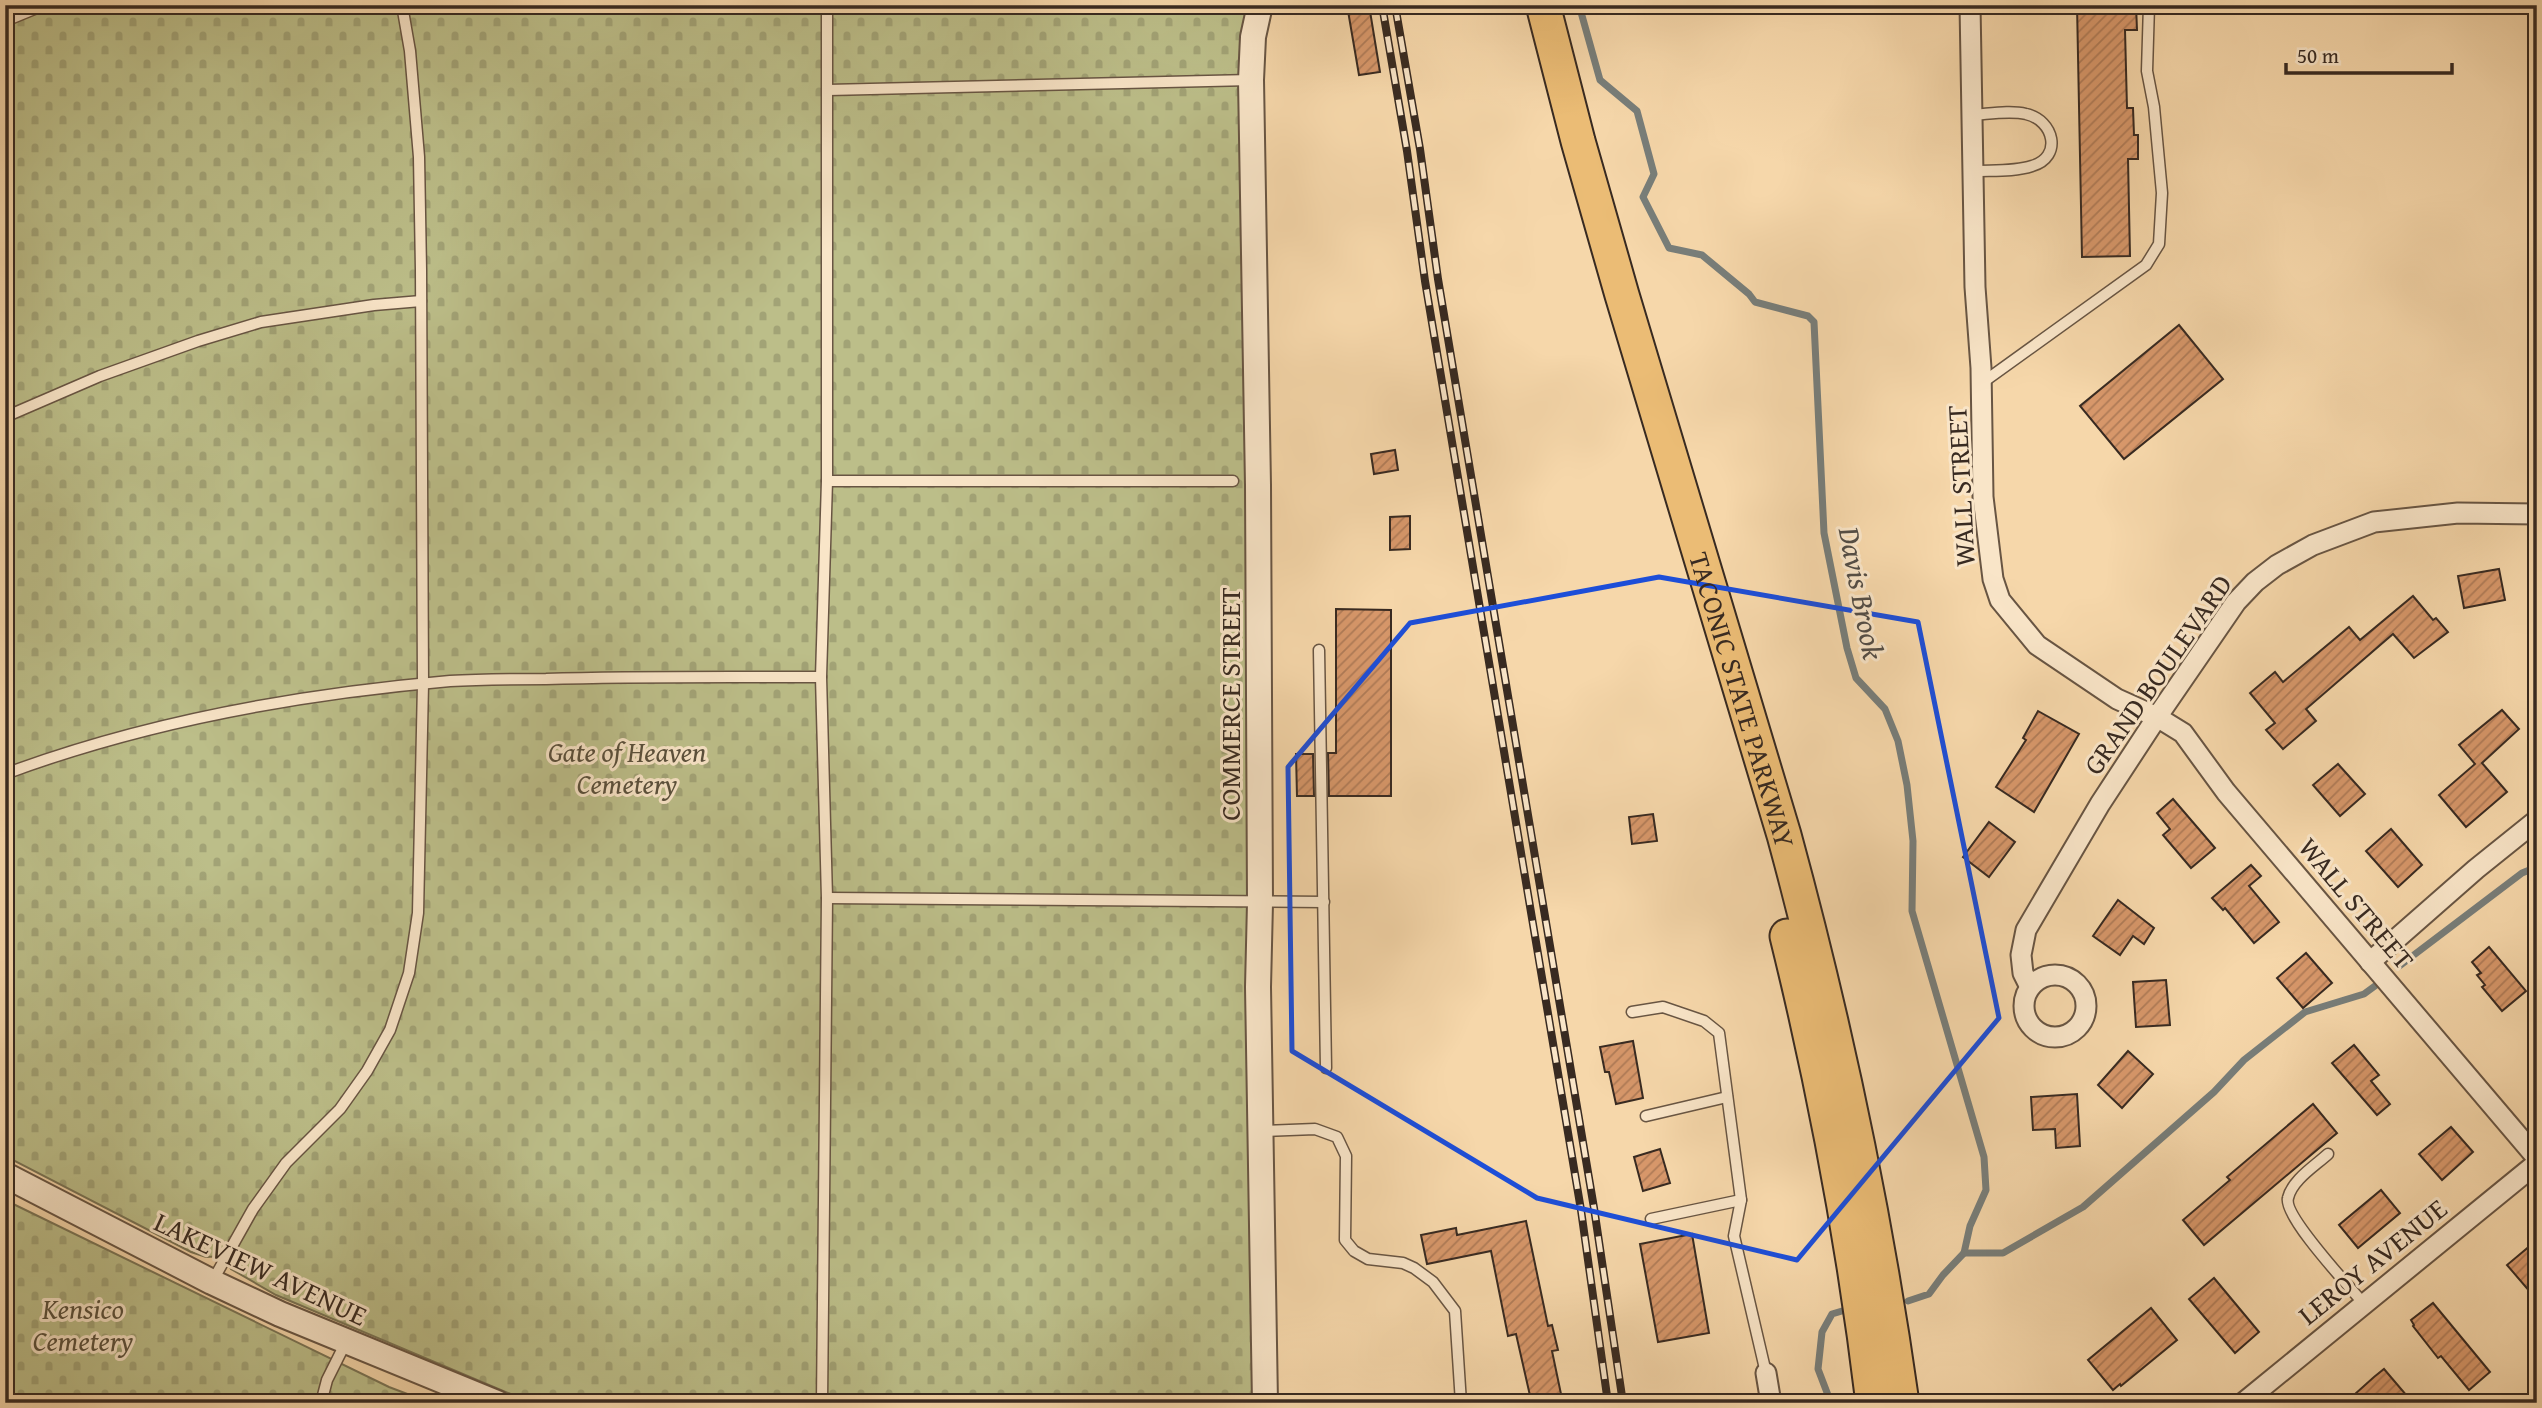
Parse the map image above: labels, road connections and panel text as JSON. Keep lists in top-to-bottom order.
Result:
{
  "streets": {
    "highway": ["TACONIC STATE PARKWAY"],
    "street": [
      "WALL STREET",
      "GRAND BOULEVARD",
      "COMMERCE STREET",
      "LEROY AVENUE",
      "LAKEVIEW AVENUE"
    ]
  },
  "crossings": [
    ["WALL STREET", "GRAND BOULEVARD"],
    ["WALL STREET", "LEROY AVENUE"]
  ],
  "water": ["Davis Brook"],
  "parks": ["Gate of Heaven Cemetery", "Kensico Cemetery"],
  "scale_bar": "50 m"
}
